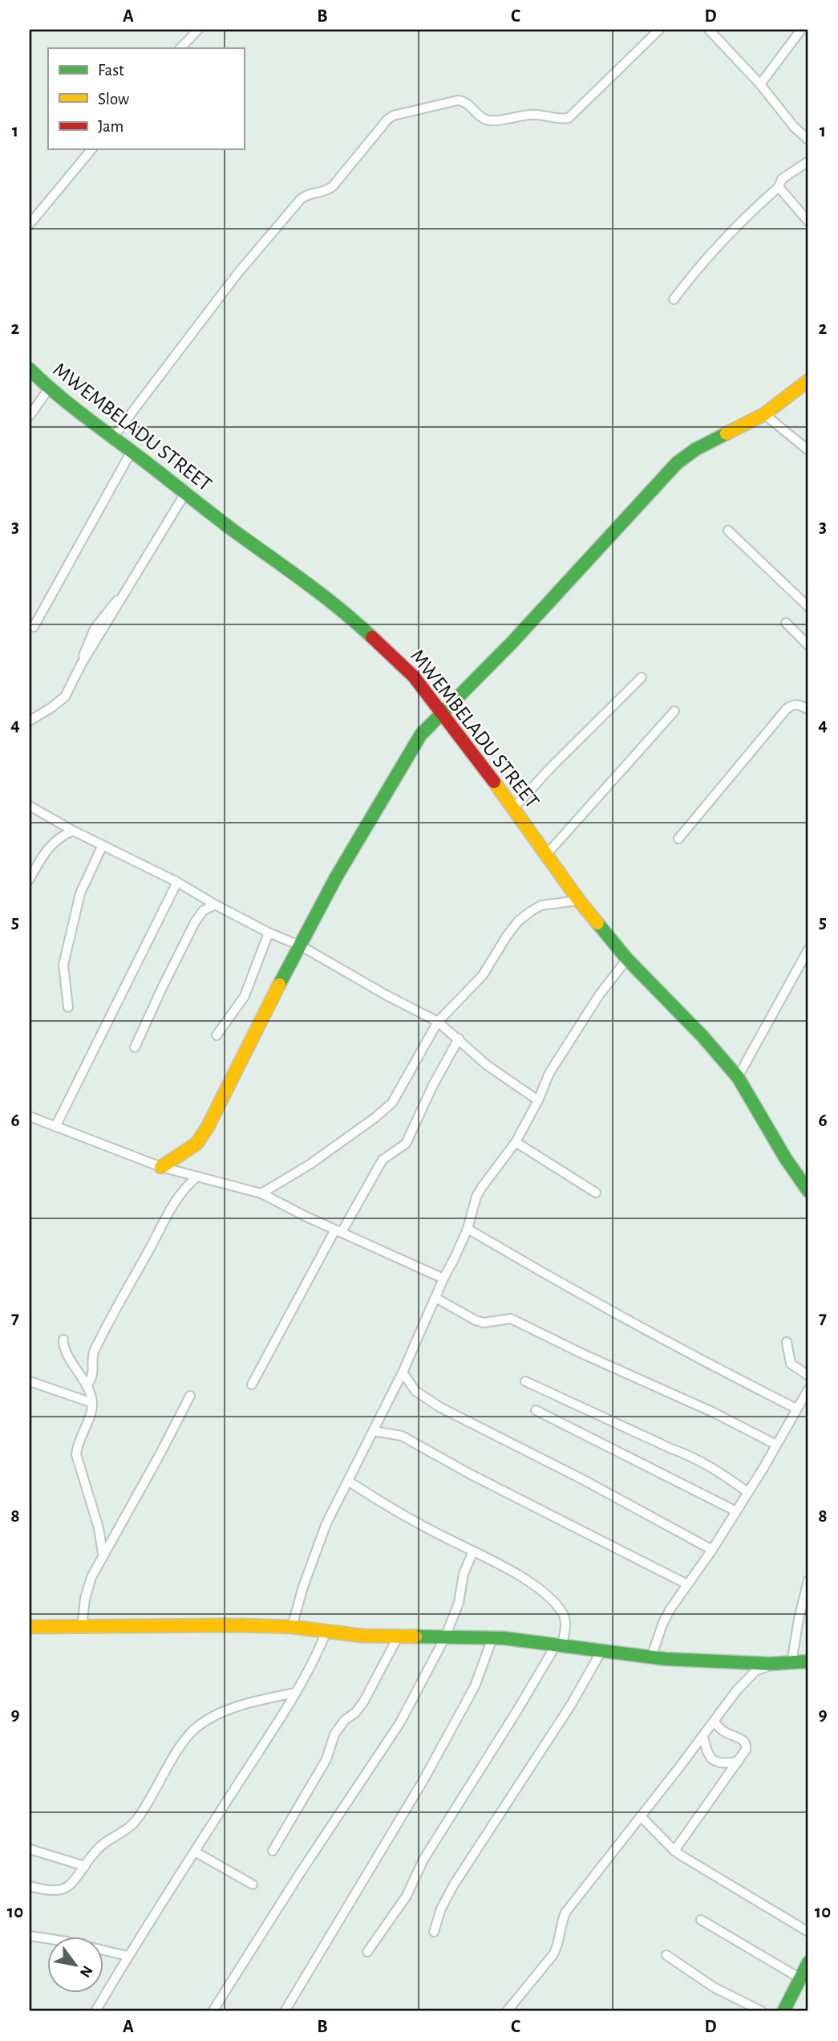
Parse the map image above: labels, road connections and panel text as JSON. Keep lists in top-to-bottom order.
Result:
{
  "streets": {
    "street": ["MWEMBELADU STREET"]
  },
  "legend": ["Fast", "Slow", "Jam"],
  "north": "bottom right",
  "grid": {
    "columns": [
      "A",
      "B",
      "C",
      "D"
    ],
    "rows": [
      "1",
      "2",
      "3",
      "4",
      "5",
      "6",
      "7",
      "8",
      "9",
      "10"
    ]
  }
}
